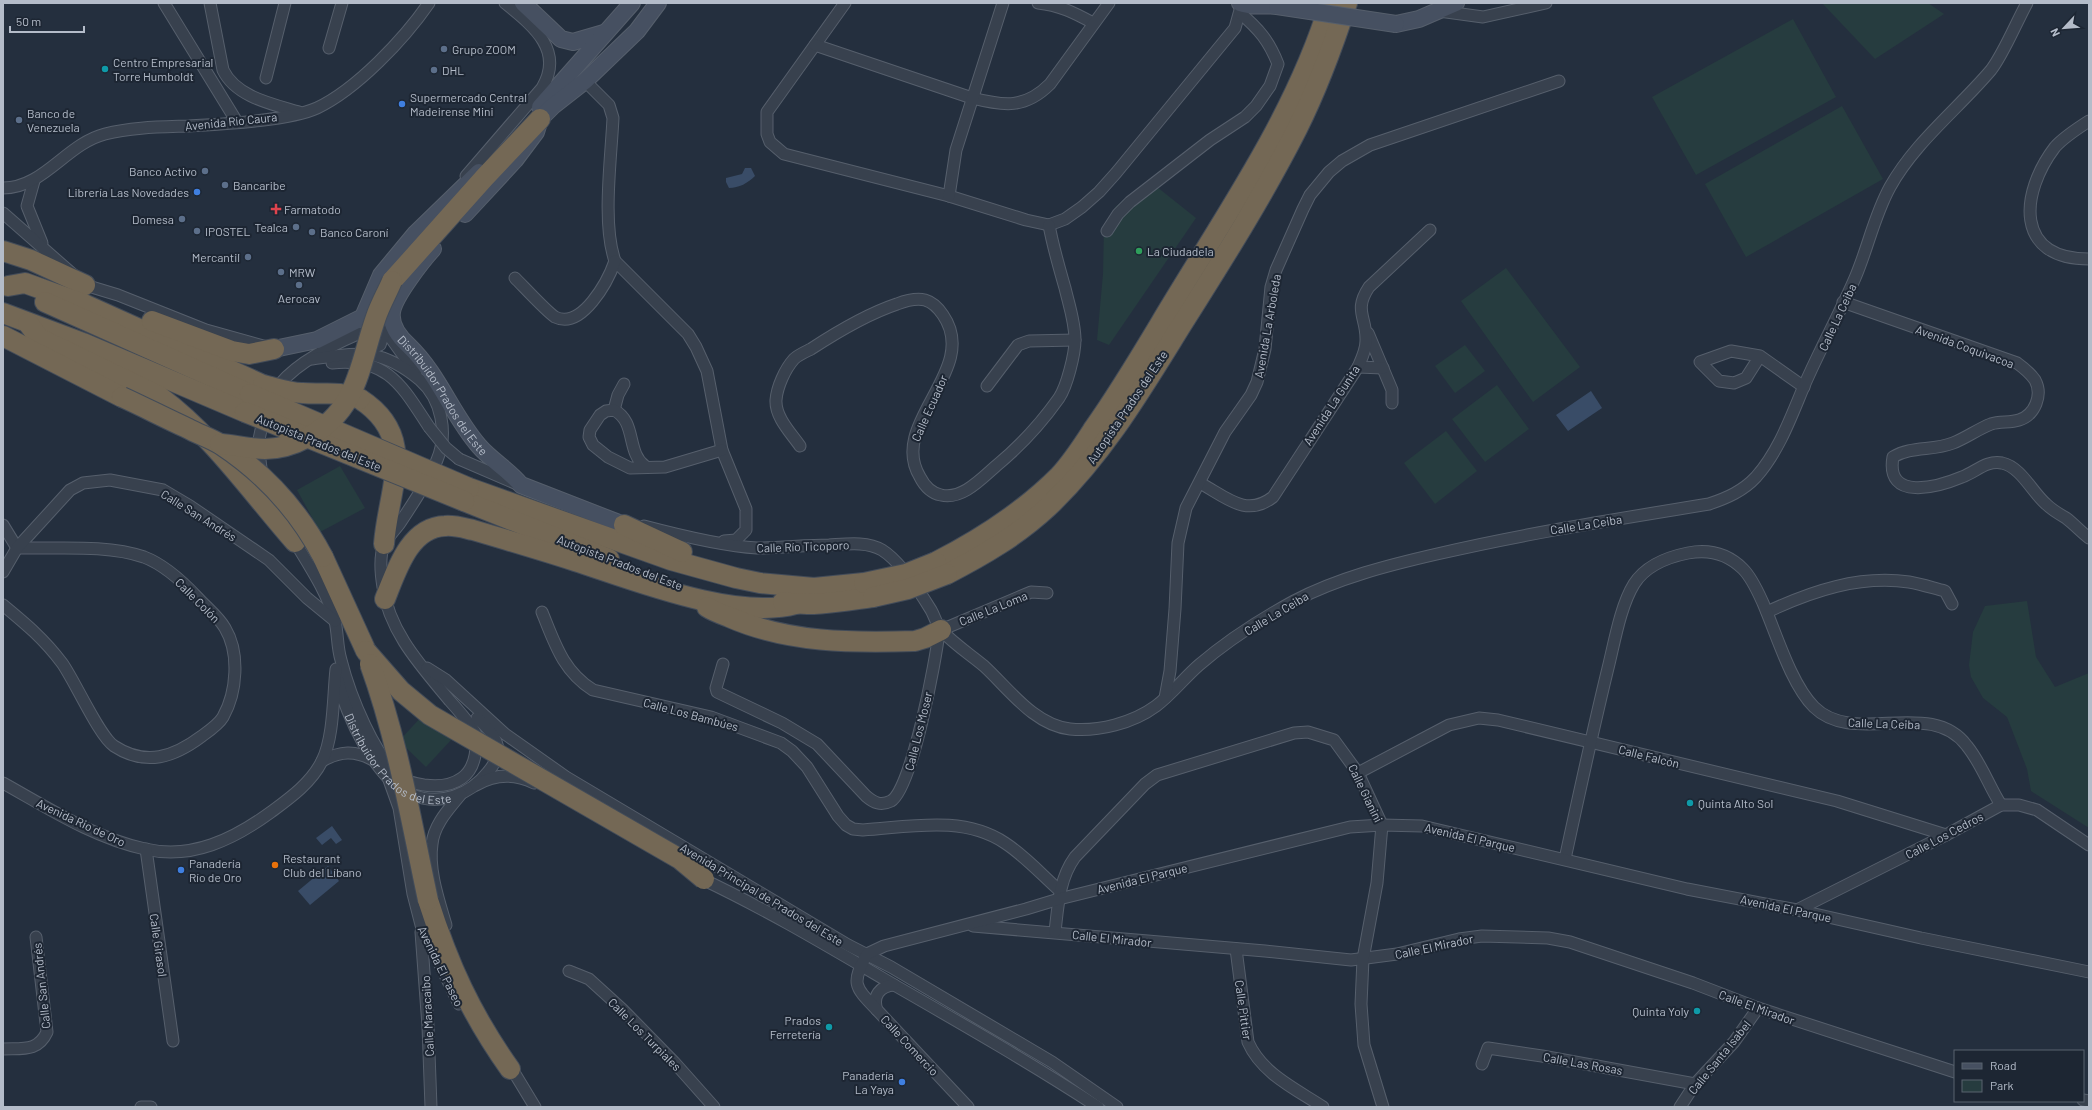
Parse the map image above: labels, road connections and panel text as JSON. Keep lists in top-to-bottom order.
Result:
{
  "streets": {
    "highway": ["Autopista Prados del Este"],
    "street": [
      "Avenida Río Caura",
      "Calle La Ceiba",
      "Avenida La Arboleda",
      "Avenida Coquivacoa",
      "Distribuidor Prados del Este",
      "Avenida La Gunita",
      "Calle Ecuador",
      "Calle San Andrés",
      "Calle Río Ticoporo",
      "Calle Colón",
      "Calle La Loma",
      "Calle Los Bambúes",
      "Calle Los Moser",
      "Calle Falcón",
      "Calle Gianini",
      "Avenida Rio de Oro",
      "Calle Los Cedros",
      "Avenida El Parque",
      "Avenida Principal de Prados del Este",
      "Calle El Mirador",
      "Calle Girasol",
      "Avenida El Paseo",
      "Calle Pittier",
      "Calle Maracaibo",
      "Calle Los Turpiales",
      "Calle Comercio",
      "Calle Santa Isabel",
      "Calle Las Rosas"
    ]
  },
  "crossings": [
    ["Calle La Ceiba", "Avenida La Arboleda"],
    ["Calle La Ceiba", "Avenida Coquivacoa"],
    ["Calle La Ceiba", "Calle Río Ticoporo"],
    ["Calle La Ceiba", "Calle La Loma"],
    ["Calle La Ceiba", "Calle Los Moser"],
    ["Calle La Ceiba", "Calle Falcón"],
    ["Calle La Ceiba", "Calle Los Cedros"],
    ["Calle La Ceiba", "Avenida El Parque"],
    ["Avenida La Arboleda", "Avenida La Gunita"],
    ["Distribuidor Prados del Este", "Calle San Andrés"],
    ["Distribuidor Prados del Este", "Calle Río Ticoporo"],
    ["Distribuidor Prados del Este", "Avenida Rio de Oro"],
    ["Distribuidor Prados del Este", "Avenida Principal de Prados del Este"],
    ["Distribuidor Prados del Este", "Avenida El Paseo"],
    ["Calle San Andrés", "Calle Colón"],
    ["Calle Río Ticoporo", "Calle La Loma"],
    ["Calle Río Ticoporo", "Calle Los Moser"],
    ["Calle La Loma", "Calle Los Moser"],
    ["Calle Los Bambúes", "Calle Gianini"],
    ["Calle Los Bambúes", "Avenida El Parque"],
    ["Calle Falcón", "Calle Gianini"],
    ["Calle Falcón", "Calle Los Cedros"],
    ["Calle Gianini", "Avenida El Parque"],
    ["Calle Gianini", "Calle El Mirador"],
    ["Avenida Rio de Oro", "Calle Girasol"],
    ["Calle Los Cedros", "Avenida El Parque"],
    ["Avenida El Parque", "Avenida Principal de Prados del Este"],
    ["Avenida El Parque", "Calle El Mirador"],
    ["Avenida Principal de Prados del Este", "Calle Comercio"],
    ["Calle El Mirador", "Calle Pittier"],
    ["Calle El Mirador", "Calle Santa Isabel"],
    ["Avenida El Paseo", "Calle Maracaibo"],
    ["Calle Santa Isabel", "Calle Las Rosas"]
  ],
  "places": {
    "other": [
      "Grupo ZOOM",
      "Centro Empresarial Torre Humboldt",
      "DHL",
      "Supermercado Central Madeirense Mini",
      "Banco de Venezuela",
      "Banco Activo",
      "Bancaribe",
      "Librería Las Novedades",
      "Domesa",
      "Tealca",
      "IPOSTEL",
      "Banco Caroní",
      "La Ciudadela",
      "Mercantil",
      "MRW",
      "Aerocav",
      "Quinta Alto Sol",
      "Restaurant Club del Líbano",
      "Panadería Río de Oro",
      "Quinta Yoly",
      "Prados Ferretería",
      "Panadería La Yaya"
    ],
    "health": ["Farmatodo"]
  },
  "legend": ["Road", "Park"],
  "scale_bar": "50 m",
  "north": "bottom left"
}
